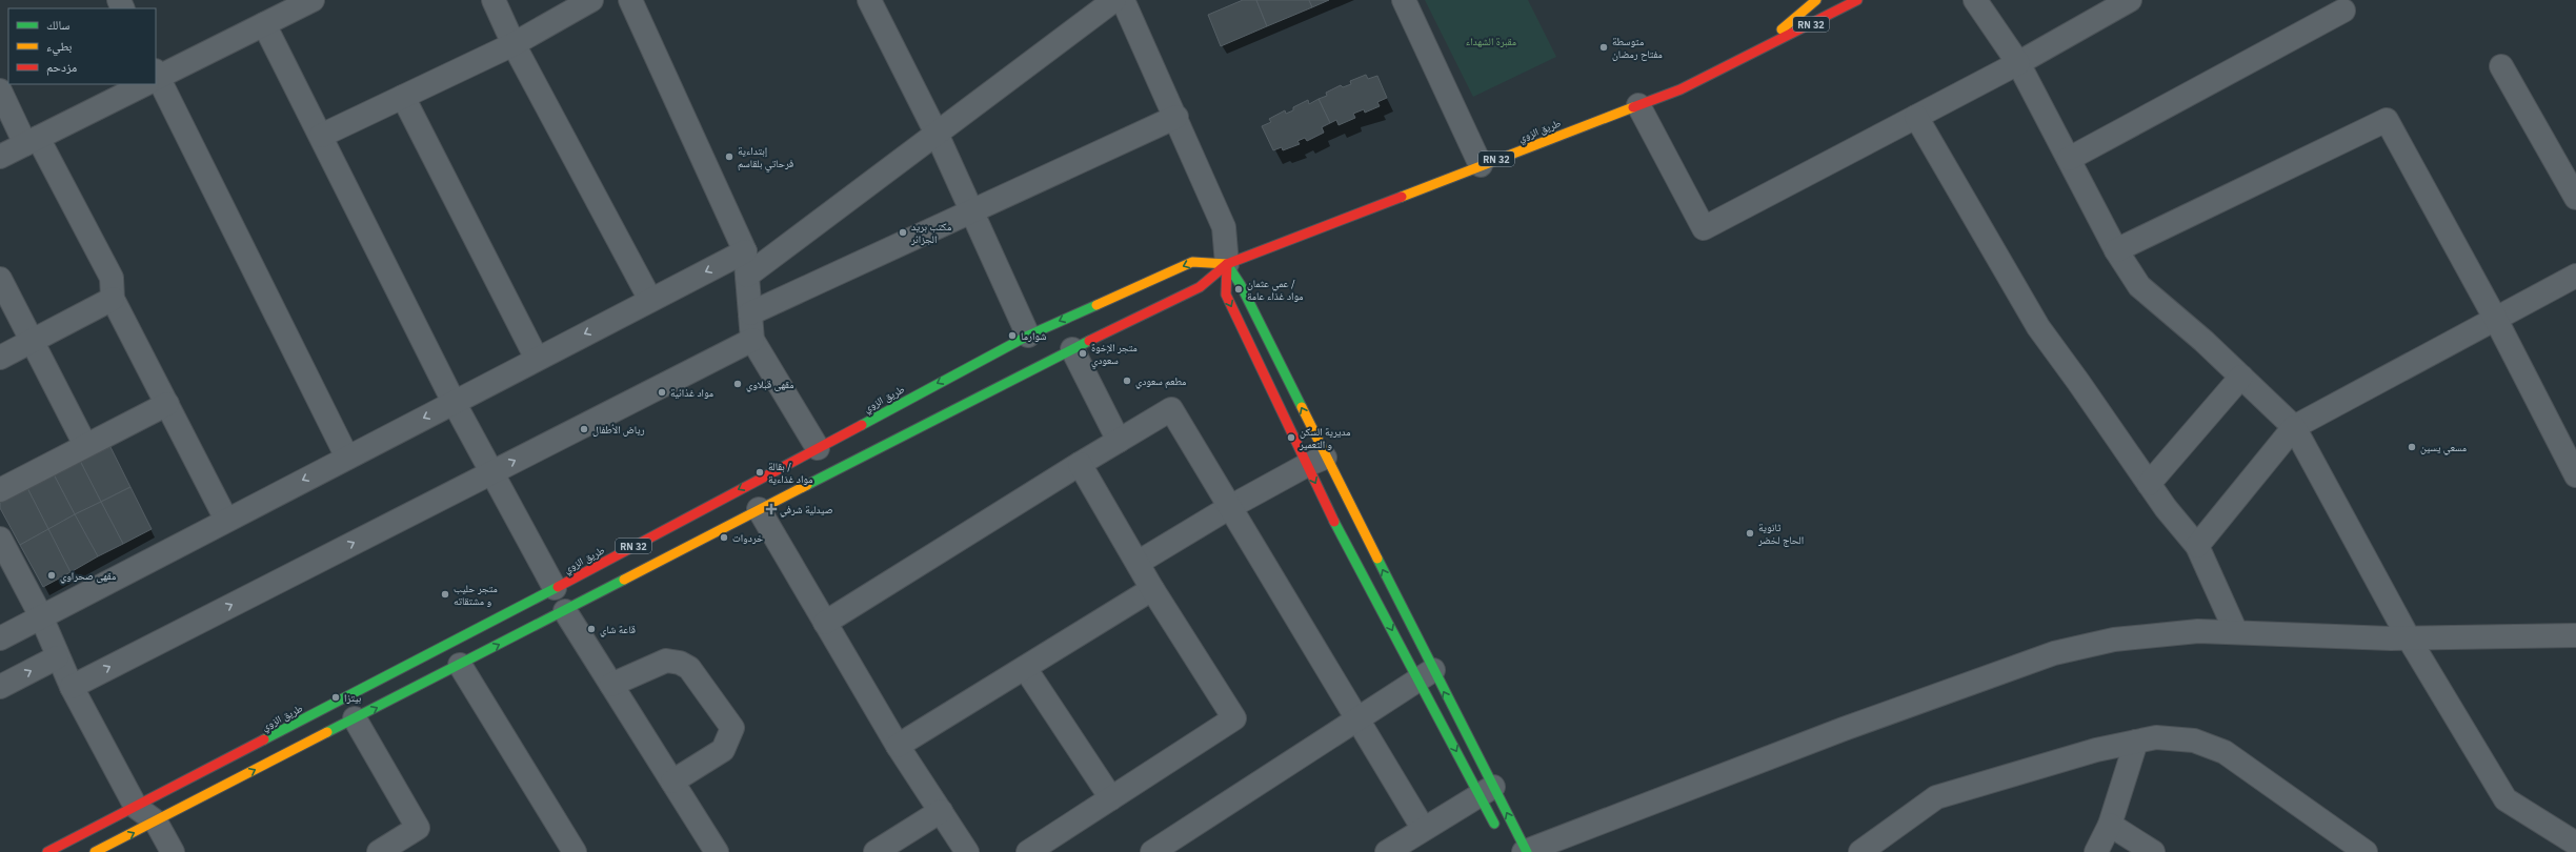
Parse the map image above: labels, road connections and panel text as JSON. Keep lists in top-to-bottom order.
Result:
{
  "streets": {
    "main road": ["RN 32", "طريق الزوي"]
  },
  "parks": ["مقبرة الشهداء"],
  "places": {
    "other": [
      "متوسطة مفتاح رمضان",
      "إبتداءية فرحاتي بلقاسم",
      "مكتب بريد الجزائر",
      "عمي عثمان / مواد غذاء عامة",
      "شوارما",
      "متجر الإخوة سعودي",
      "مطعم سعودي",
      "مقهى قبلاوي",
      "مواد غذائية",
      "رياض الأطفال",
      "مديرية السكن و التعمير",
      "مسعي يسين",
      "بقالة / مواد غذاءية",
      "ثانوية الحاج لخضر",
      "خردوات",
      "مقهى صحراوي",
      "متجر حليب و مشتقاته",
      "قاعة شاي",
      "بيتزا"
    ],
    "health": ["صيدلية شرفي"]
  },
  "legend": ["سالك", "بطيء", "مزدحم"]
}
